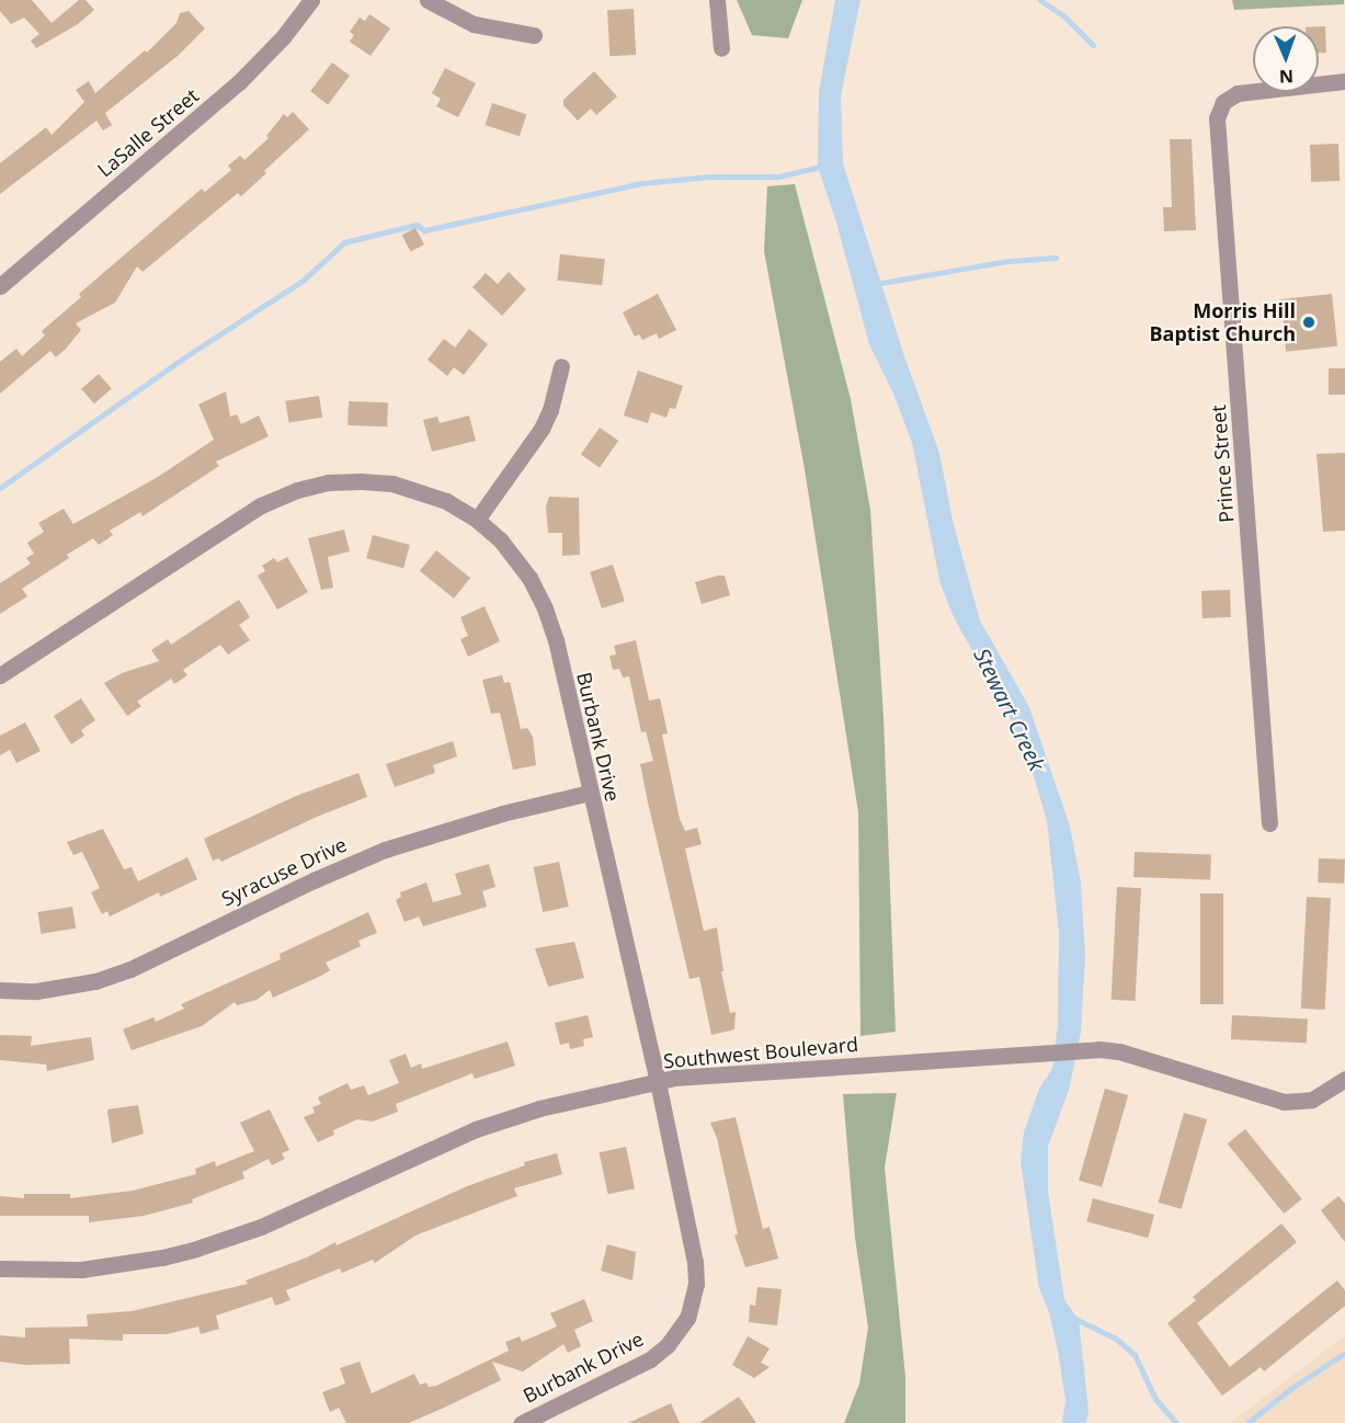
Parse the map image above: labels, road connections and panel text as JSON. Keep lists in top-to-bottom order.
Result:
{
  "streets": {
    "street": [
      "LaSalle Street",
      "Prince Street",
      "Burbank Drive",
      "Syracuse Drive",
      "Southwest Boulevard"
    ]
  },
  "crossings": [
    ["Burbank Drive", "Syracuse Drive"],
    ["Burbank Drive", "Southwest Boulevard"]
  ],
  "water": ["Stewart Creek"],
  "places": ["Morris Hill Baptist Church"],
  "north": "bottom"
}
